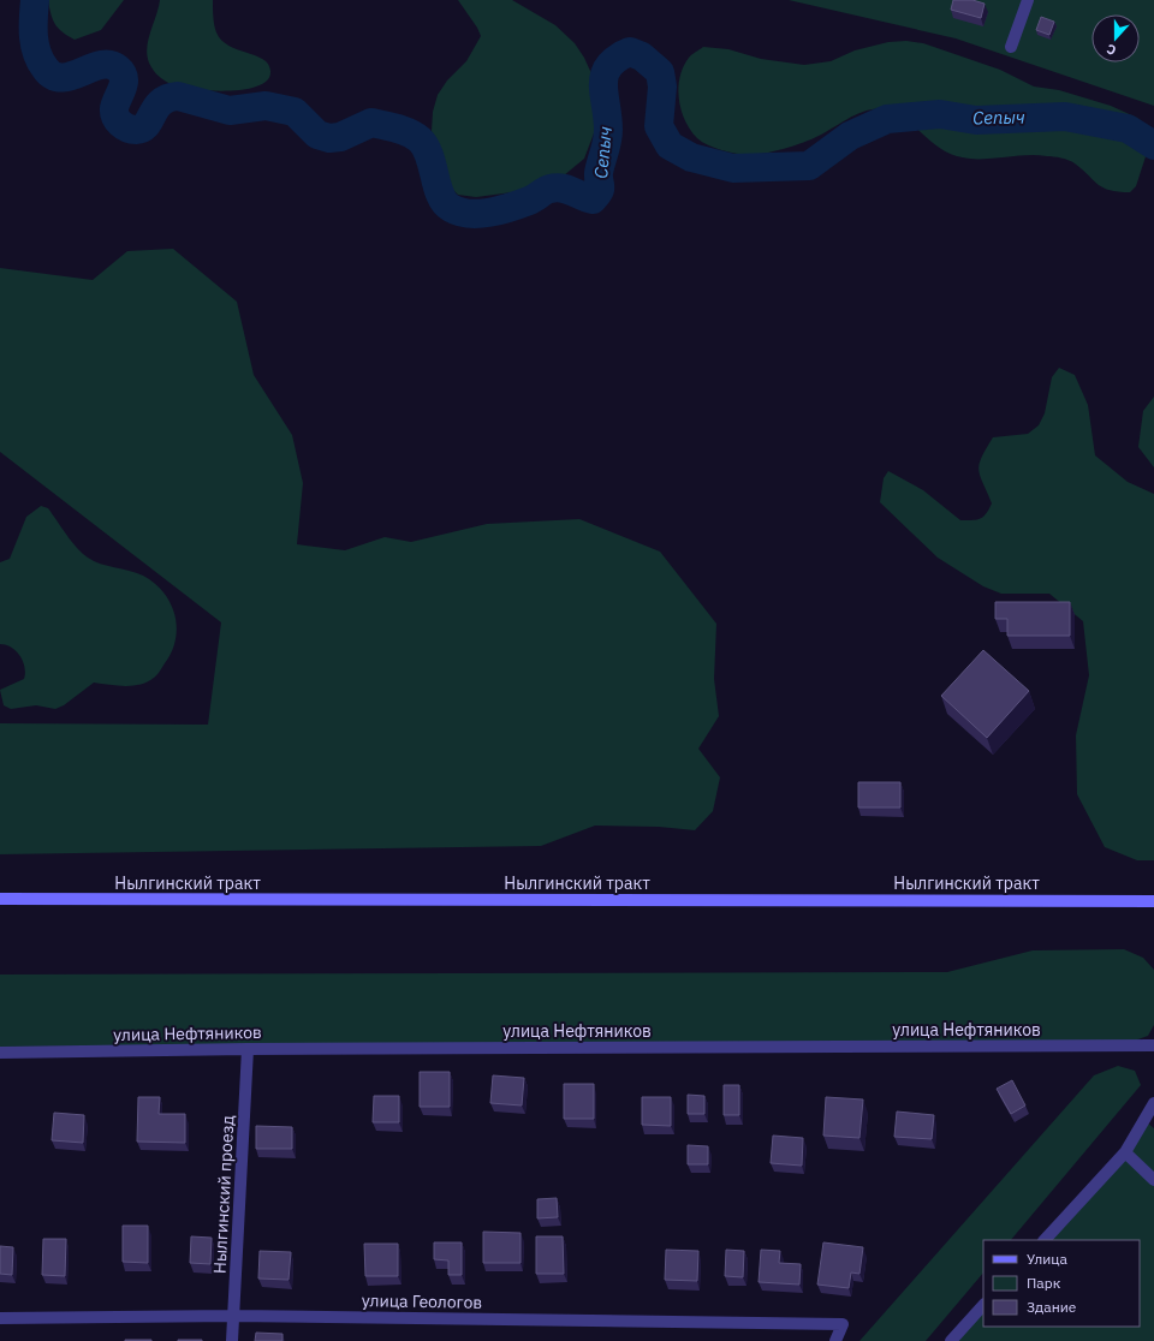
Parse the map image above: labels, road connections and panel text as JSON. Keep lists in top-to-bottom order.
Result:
{
  "streets": {
    "main road": ["Нылгинский тракт"],
    "street": ["улица Нефтяников", "Нылгинский проезд", "улица Геологов"]
  },
  "crossings": [
    ["улица Нефтяников", "Нылгинский проезд"],
    ["Нылгинский проезд", "улица Геологов"]
  ],
  "water": ["Сепыч"],
  "legend": ["Улица", "Парк", "Здание"],
  "north": "bottom"
}
